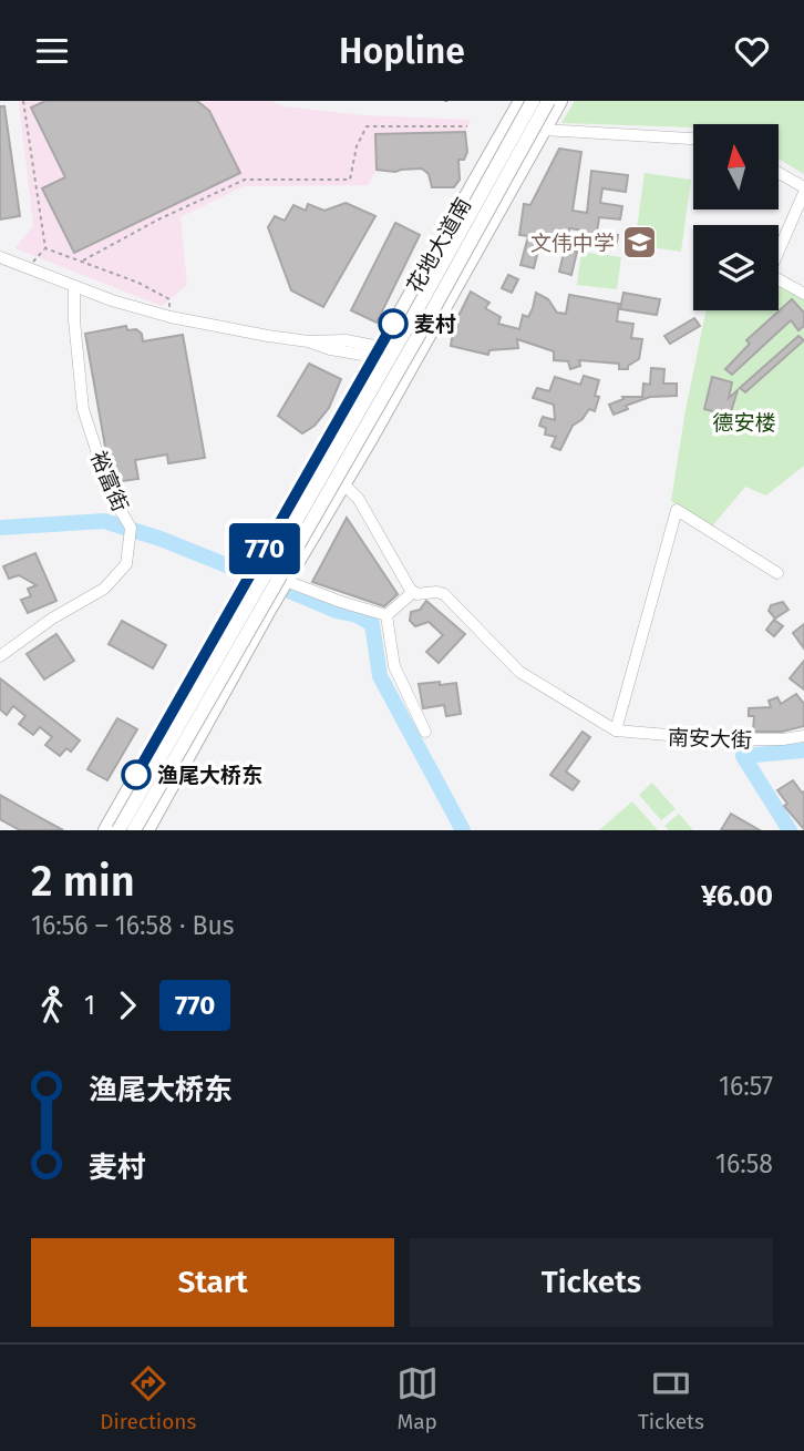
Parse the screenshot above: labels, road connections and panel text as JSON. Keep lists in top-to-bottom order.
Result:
{
  "streets": {
    "main road": ["花地大道南"],
    "street": ["裕富街", "南安大街"]
  },
  "parks": ["德安楼"],
  "places": {
    "school or university": ["文伟中学"],
    "other": ["麦村", "渔尾大桥东"]
  },
  "lines": ["bus line 770"],
  "north": "top",
  "page": {
    "header": "Hopline",
    "on_map": "770",
    "heading": ["2 min", "16:56 – 16:58 · Bus", "¥6.00"],
    "legs": ["1", "770"],
    "list": [
      {
        "name": "渔尾大桥东",
        "value": "16:57"
      },
      {
        "name": "麦村",
        "value": "16:58"
      }
    ],
    "buttons": ["Start", "Tickets"],
    "tabs": ["Directions", "Map", "Tickets"]
  }
}
